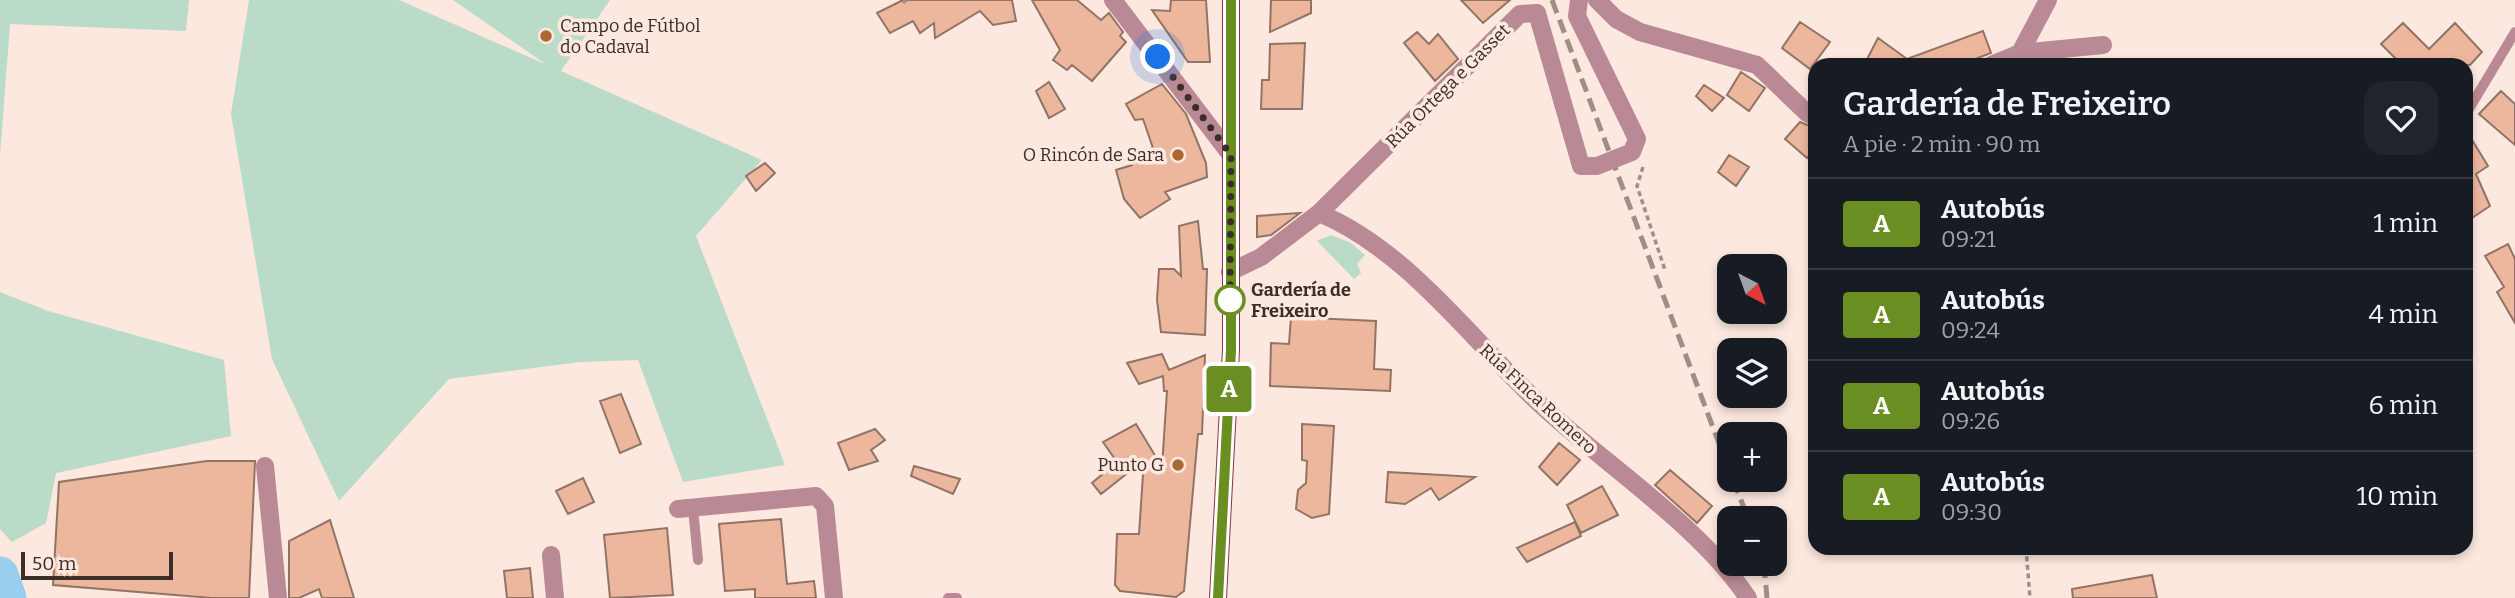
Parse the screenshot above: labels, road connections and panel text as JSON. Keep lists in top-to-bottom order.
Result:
{
  "streets": {
    "street": ["Rúa Ortega e Gasset", "Rúa Finca Romero"]
  },
  "crossings": [
    ["Rúa Ortega e Gasset", "Rúa Finca Romero"]
  ],
  "places": [
    "Campo de Fútbol do Cadaval",
    "O Rincón de Sara",
    "Gardería de Freixeiro",
    "Punto G"
  ],
  "lines": ["bus line A"],
  "scale_bar": "50 m",
  "north": "bottom right",
  "page": {
    "on_map": "A",
    "heading": ["Gardería de Freixeiro", "A pie · 2 min · 90 m"],
    "list": [
      {
        "mark": "A",
        "name": "Autobús",
        "note": "09:21",
        "value": "1 min"
      },
      {
        "mark": "A",
        "name": "Autobús",
        "note": "09:24",
        "value": "4 min"
      },
      {
        "mark": "A",
        "name": "Autobús",
        "note": "09:26",
        "value": "6 min"
      },
      {
        "mark": "A",
        "name": "Autobús",
        "note": "09:30",
        "value": "10 min"
      }
    ],
    "map_buttons": ["+", "−"],
    "scale": "50 m"
  }
}
